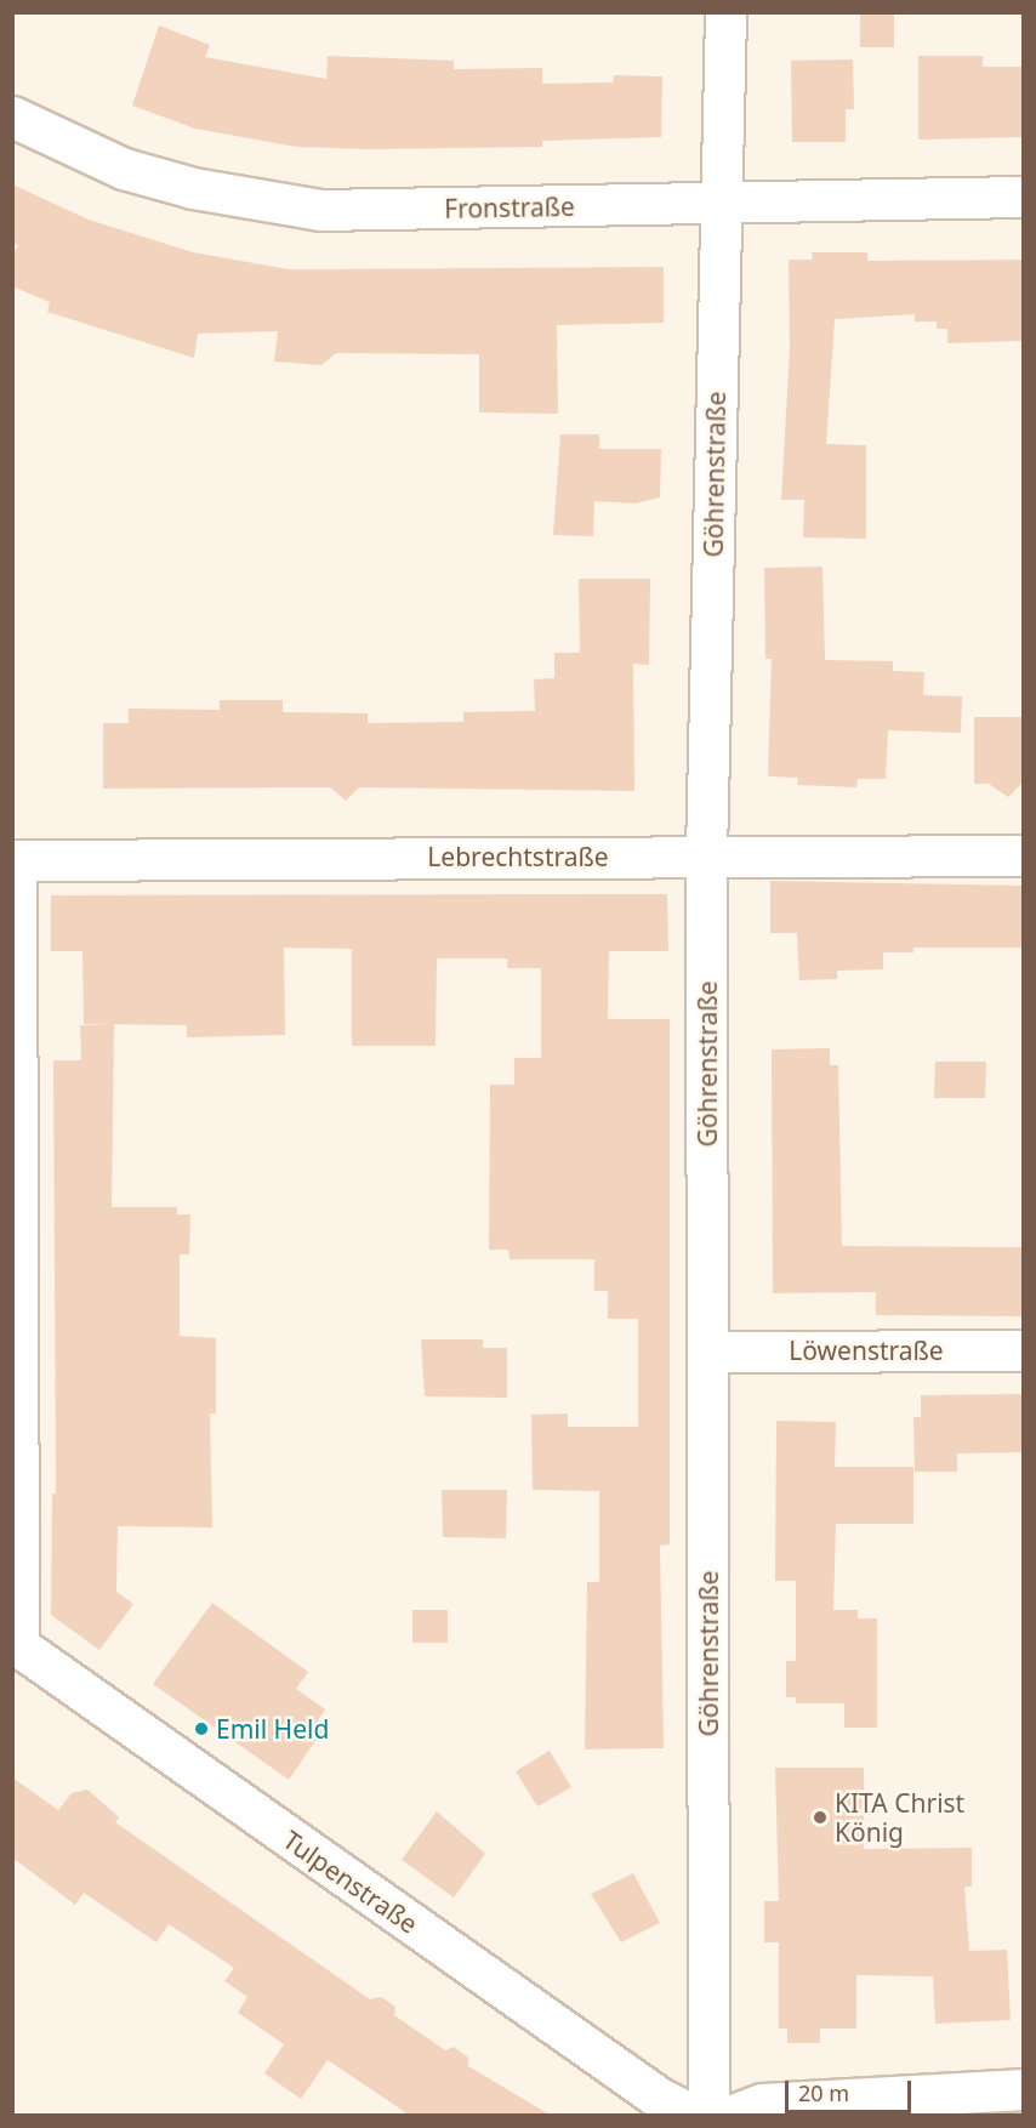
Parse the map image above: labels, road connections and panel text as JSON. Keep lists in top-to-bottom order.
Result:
{
  "streets": {
    "street": [
      "Fronstraße",
      "Göhrenstraße",
      "Lebrechtstraße",
      "Löwenstraße",
      "Tulpenstraße"
    ]
  },
  "crossings": [
    ["Fronstraße", "Göhrenstraße"],
    ["Göhrenstraße", "Lebrechtstraße"],
    ["Göhrenstraße", "Löwenstraße"]
  ],
  "places": ["Emil Held", "KITA Christ König"],
  "scale_bar": "20 m"
}
